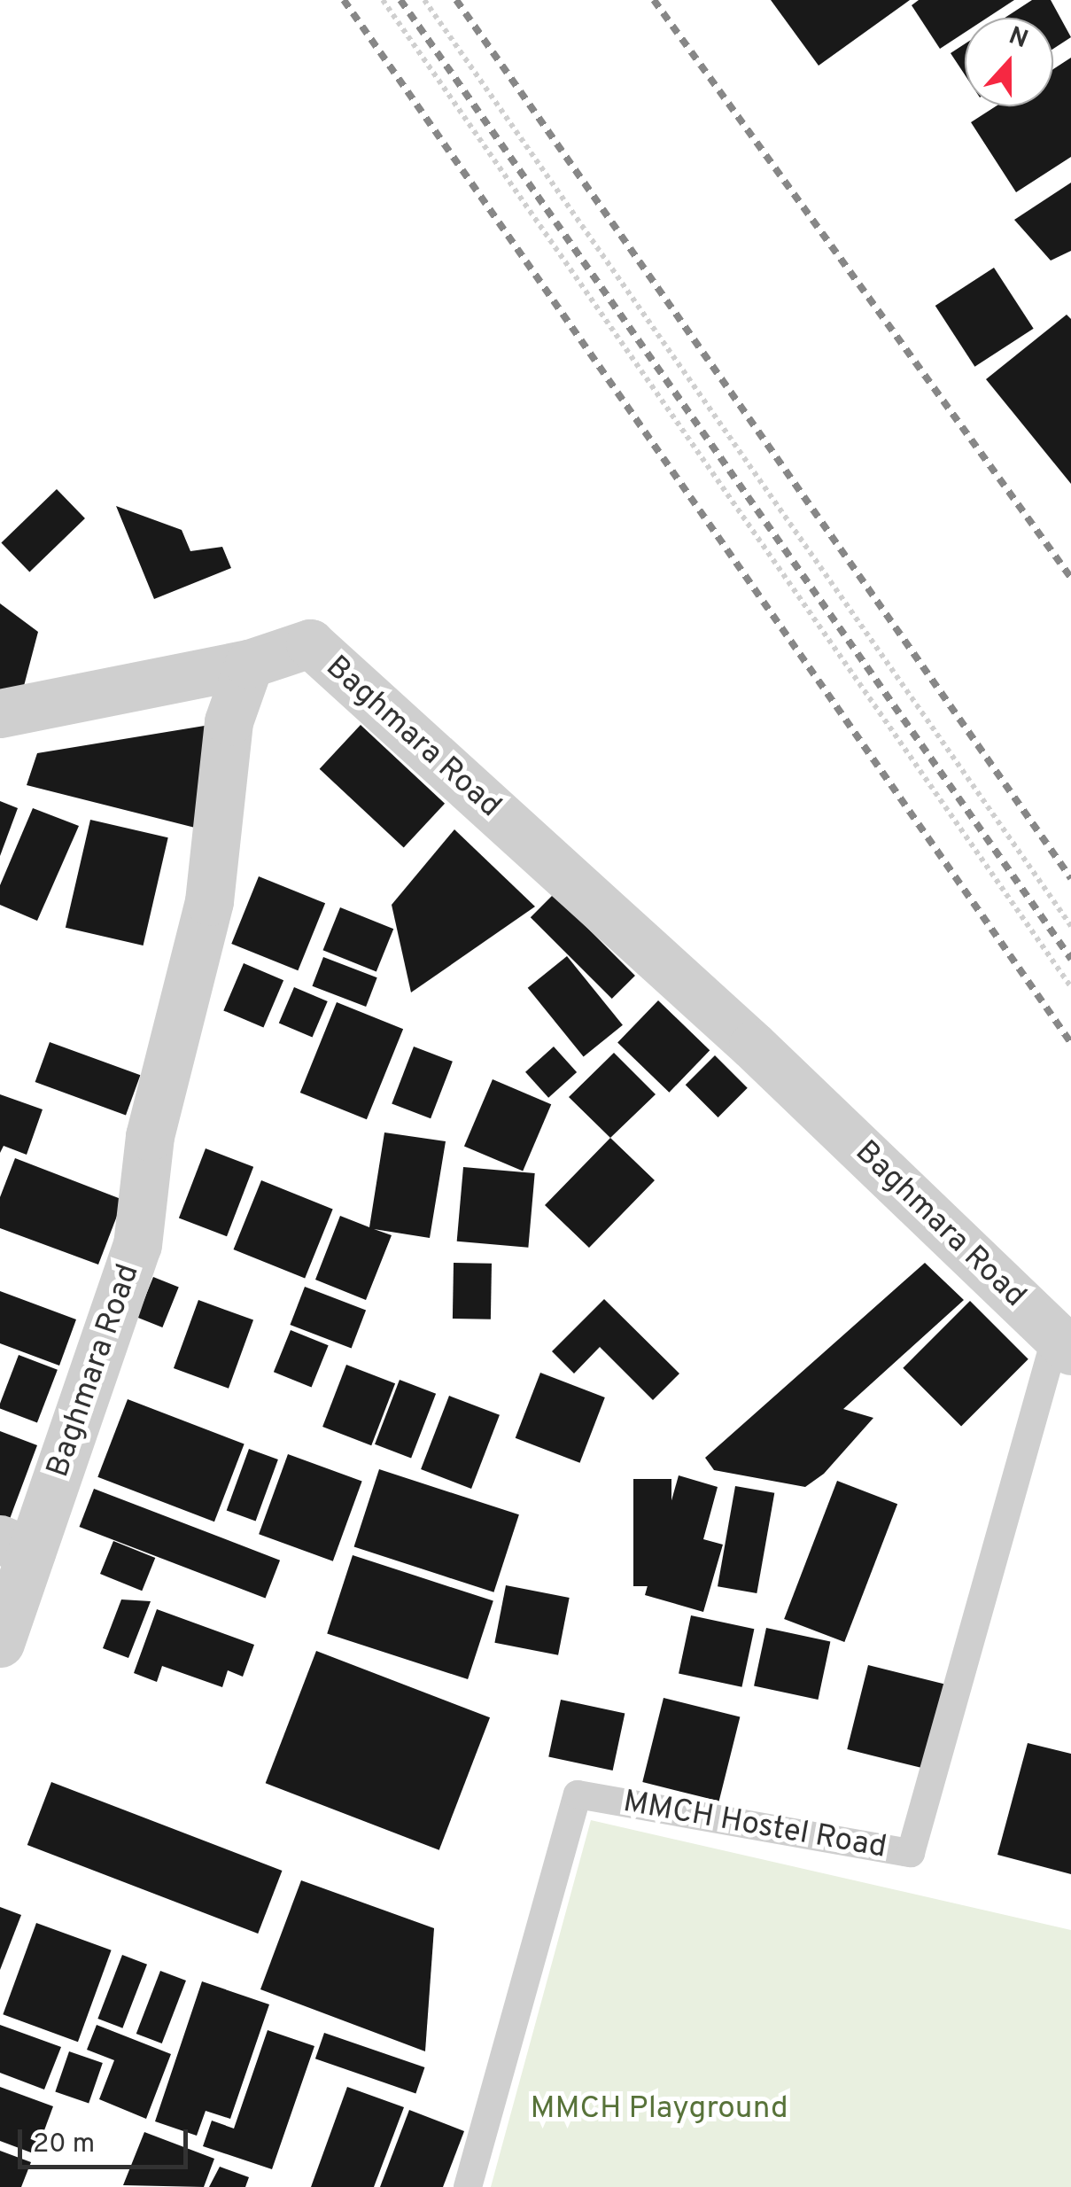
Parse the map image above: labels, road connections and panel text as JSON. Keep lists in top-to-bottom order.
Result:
{
  "streets": {
    "street": ["Baghmara Road"],
    "lane": ["MMCH Hostel Road"]
  },
  "crossings": [
    ["Baghmara Road", "MMCH Hostel Road"]
  ],
  "parks": ["MMCH Playground"],
  "scale_bar": "20 m",
  "north": "top"
}
